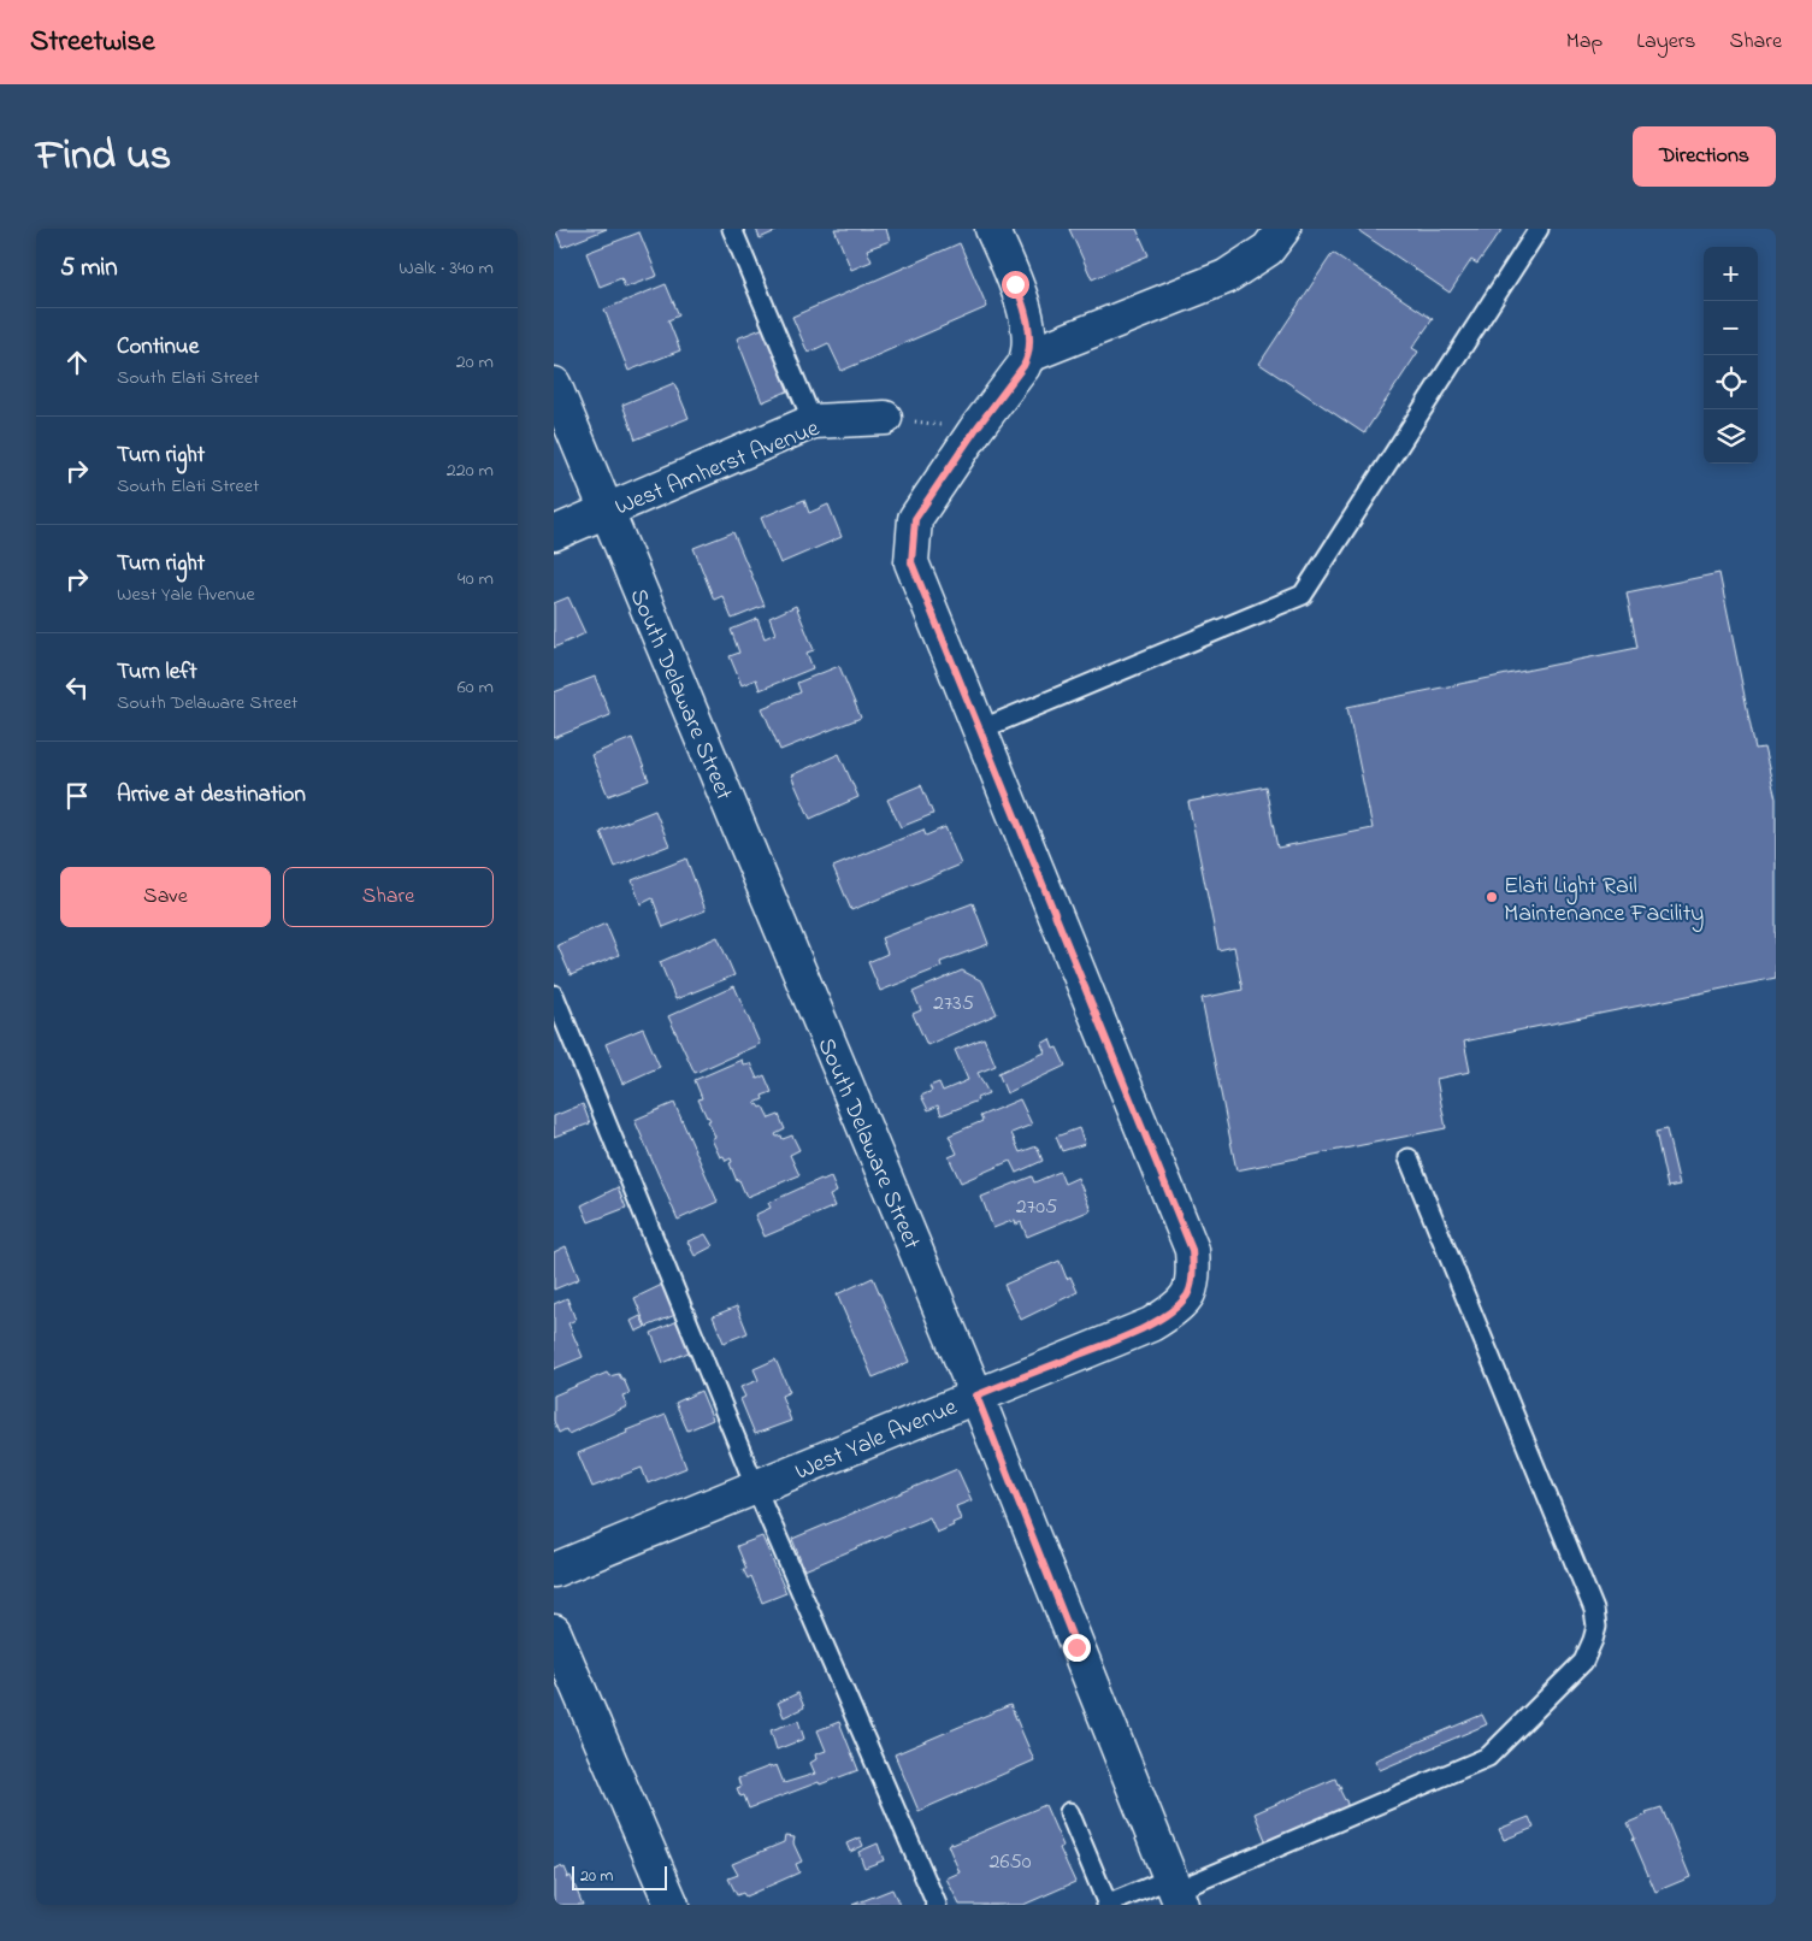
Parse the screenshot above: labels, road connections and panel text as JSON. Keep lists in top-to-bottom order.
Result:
{
  "streets": {
    "street": ["West Amherst Avenue", "South Delaware Street", "West Yale Avenue"]
  },
  "crossings": [
    ["West Amherst Avenue", "South Delaware Street"],
    ["South Delaware Street", "West Yale Avenue"]
  ],
  "places": ["Elati Light Rail Maintenance Facility"],
  "house_numbers": ["2735", "2705", "2650"],
  "scale_bar": "20 m",
  "page": {
    "header": "Streetwise",
    "nav": ["Map", "Layers", "Share"],
    "title": "Find us",
    "buttons": [
      "Directions",
      ["Save", "Share"]
    ],
    "heading": ["5 min", "Walk · 340 m"],
    "map_buttons": ["+", "−"],
    "list": [
      ["Continue", "South Elati Street", "20 m"],
      ["Turn right", "South Elati Street", "220 m"],
      ["Turn right", "West Yale Avenue", "40 m"],
      ["Turn left", "South Delaware Street", "60 m"],
      "Arrive at destination"
    ],
    "scale": "20 m"
  }
}
